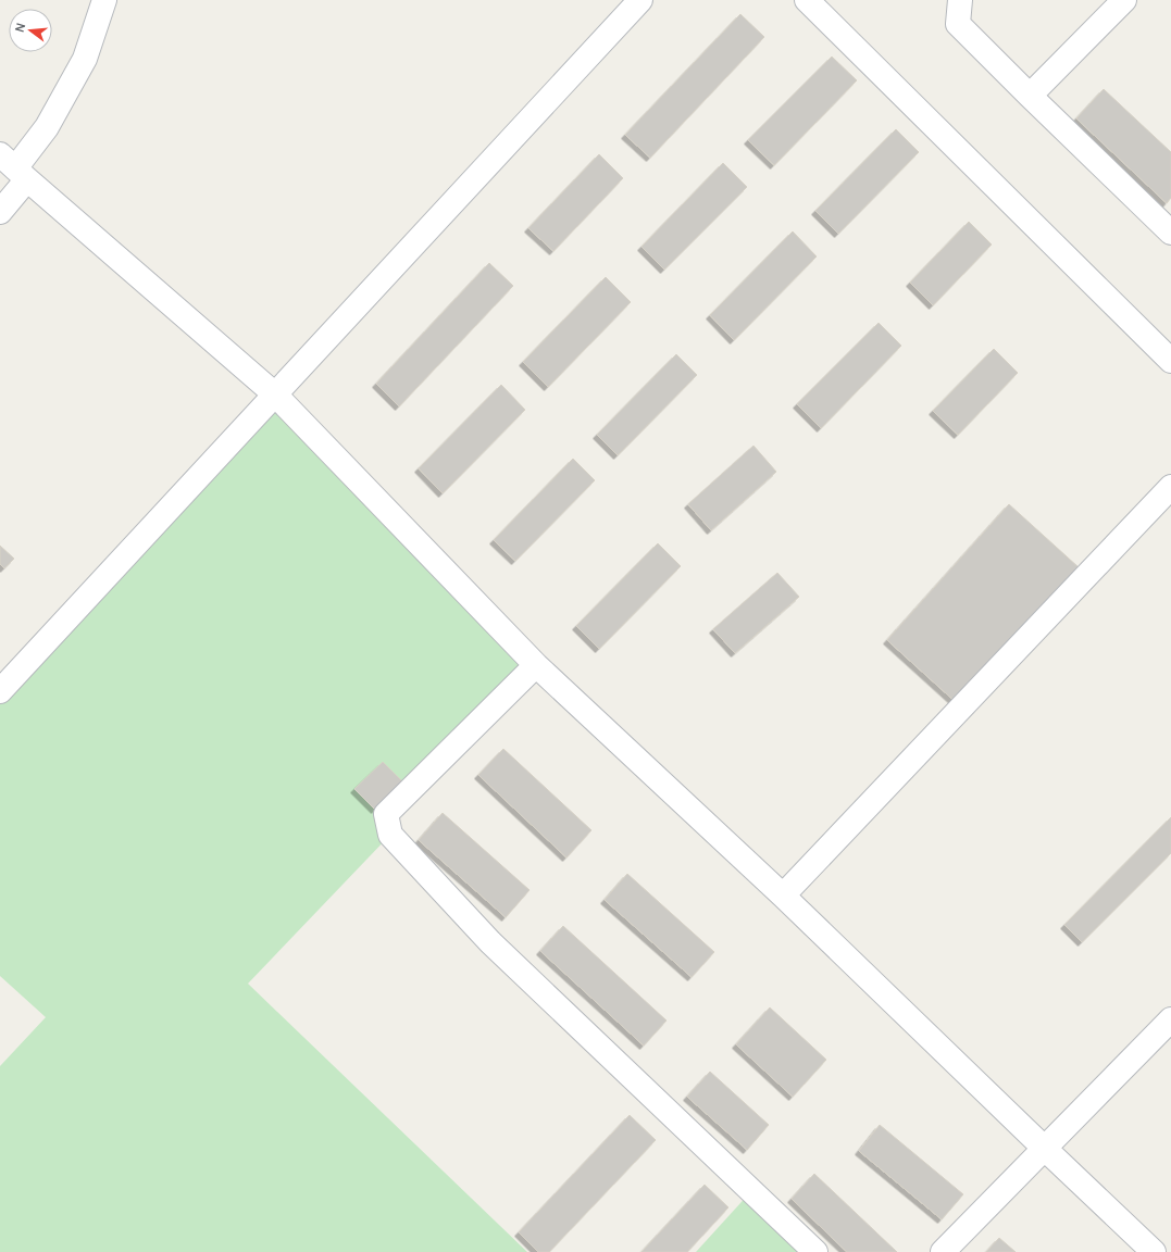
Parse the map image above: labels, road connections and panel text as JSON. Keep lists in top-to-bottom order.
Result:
{
  "north": "left"
}
